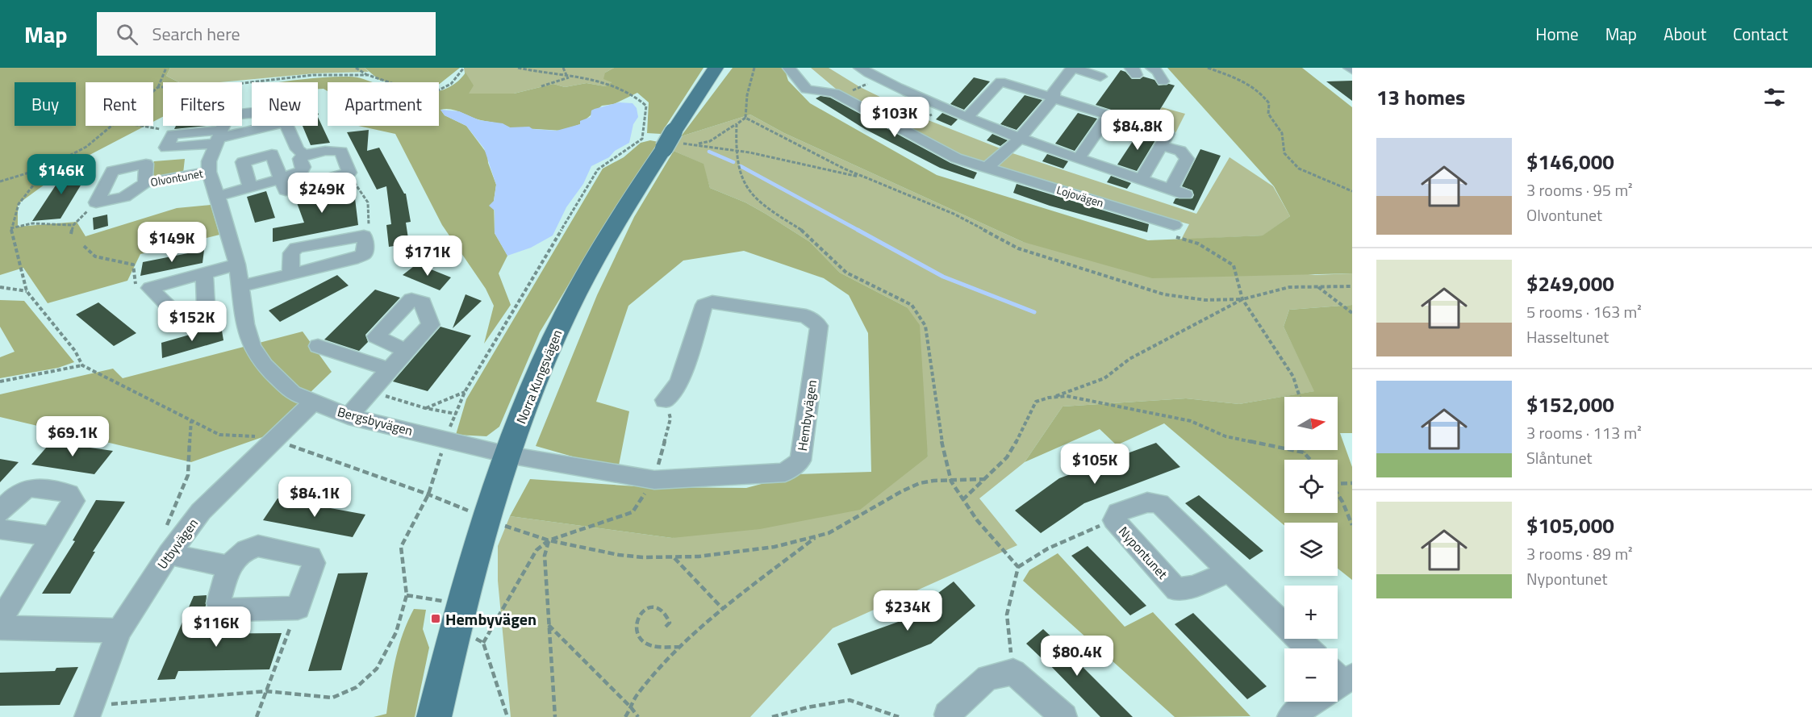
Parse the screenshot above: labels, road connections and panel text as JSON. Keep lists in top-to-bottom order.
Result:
{
  "streets": {
    "main road": ["Norra Kungsvägen"],
    "street": [
      "Olvontunet",
      "Lojovägen",
      "Hembyvägen",
      "Bergsbyvägen",
      "Utbyvägen",
      "Nypontunet"
    ]
  },
  "crossings": [
    ["Olvontunet", "Bergsbyvägen"],
    ["Norra Kungsvägen", "Hembyvägen"],
    ["Norra Kungsvägen", "Bergsbyvägen"],
    ["Hembyvägen", "Bergsbyvägen"],
    ["Bergsbyvägen", "Utbyvägen"]
  ],
  "places": {
    "transit": ["Hembyvägen"]
  },
  "north": "right",
  "page": {
    "header": "Map",
    "search": "Search here",
    "nav": [
      "Home",
      "Map",
      "About",
      "Contact"
    ],
    "heading": "13 homes",
    "chip": [
      "Buy",
      "Rent",
      "Filters",
      "New",
      "Apartment"
    ],
    "price": [
      "$103K",
      "$84.8K",
      "$146K",
      "$249K",
      "$149K",
      "$171K",
      "$152K",
      "$69.1K",
      "$105K",
      "$84.1K",
      "$234K",
      "$116K",
      "$80.4K"
    ],
    "list": [
      {
        "name": "$146,000",
        "note": "3 rooms · 95 m² · Olvontunet"
      },
      {
        "name": "$249,000",
        "note": "5 rooms · 163 m² · Hasseltunet"
      },
      {
        "name": "$152,000",
        "note": "3 rooms · 113 m² · Slåntunet"
      },
      {
        "name": "$105,000",
        "note": "3 rooms · 89 m² · Nypontunet"
      }
    ],
    "map_buttons": ["+", "−"]
  }
}
